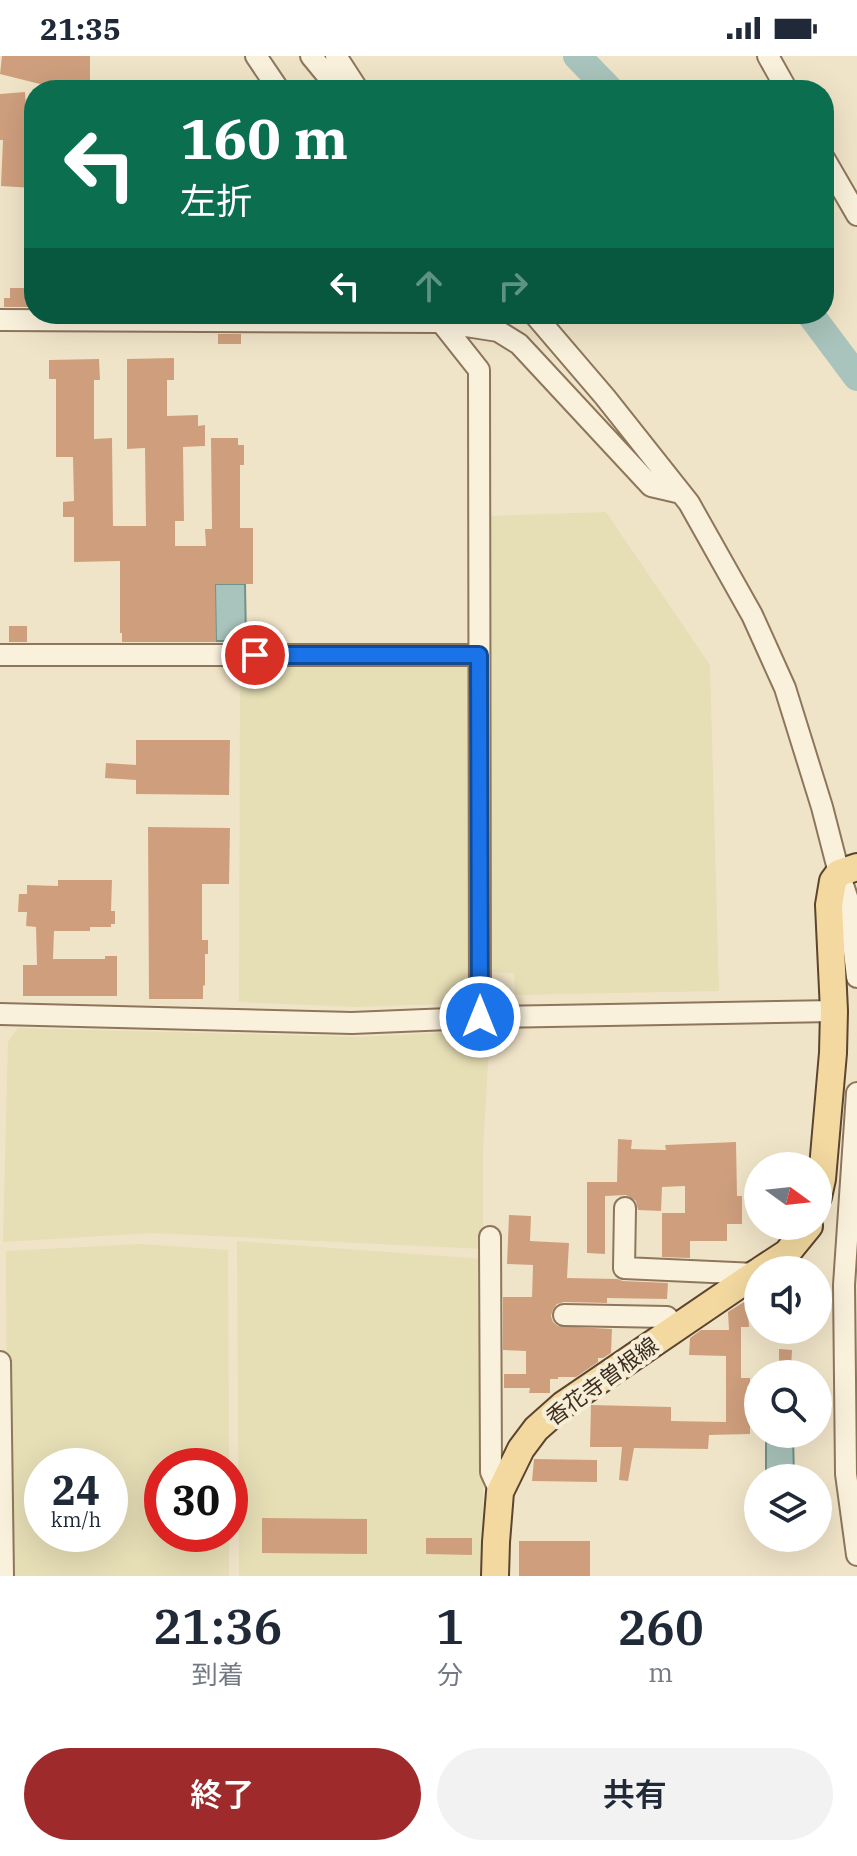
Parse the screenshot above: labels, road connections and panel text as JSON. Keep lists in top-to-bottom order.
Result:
{
  "streets": {
    "main road": ["香花寺曽根線"]
  },
  "north": "right",
  "page": {
    "status": "21:35",
    "turn": ["160 m", "左折"],
    "speed": "24 km/h",
    "limit": "30",
    "eta": [
      "21:36",
      "到着",
      "1",
      "分",
      "260",
      "m"
    ],
    "buttons": ["終了", "共有"]
  }
}
